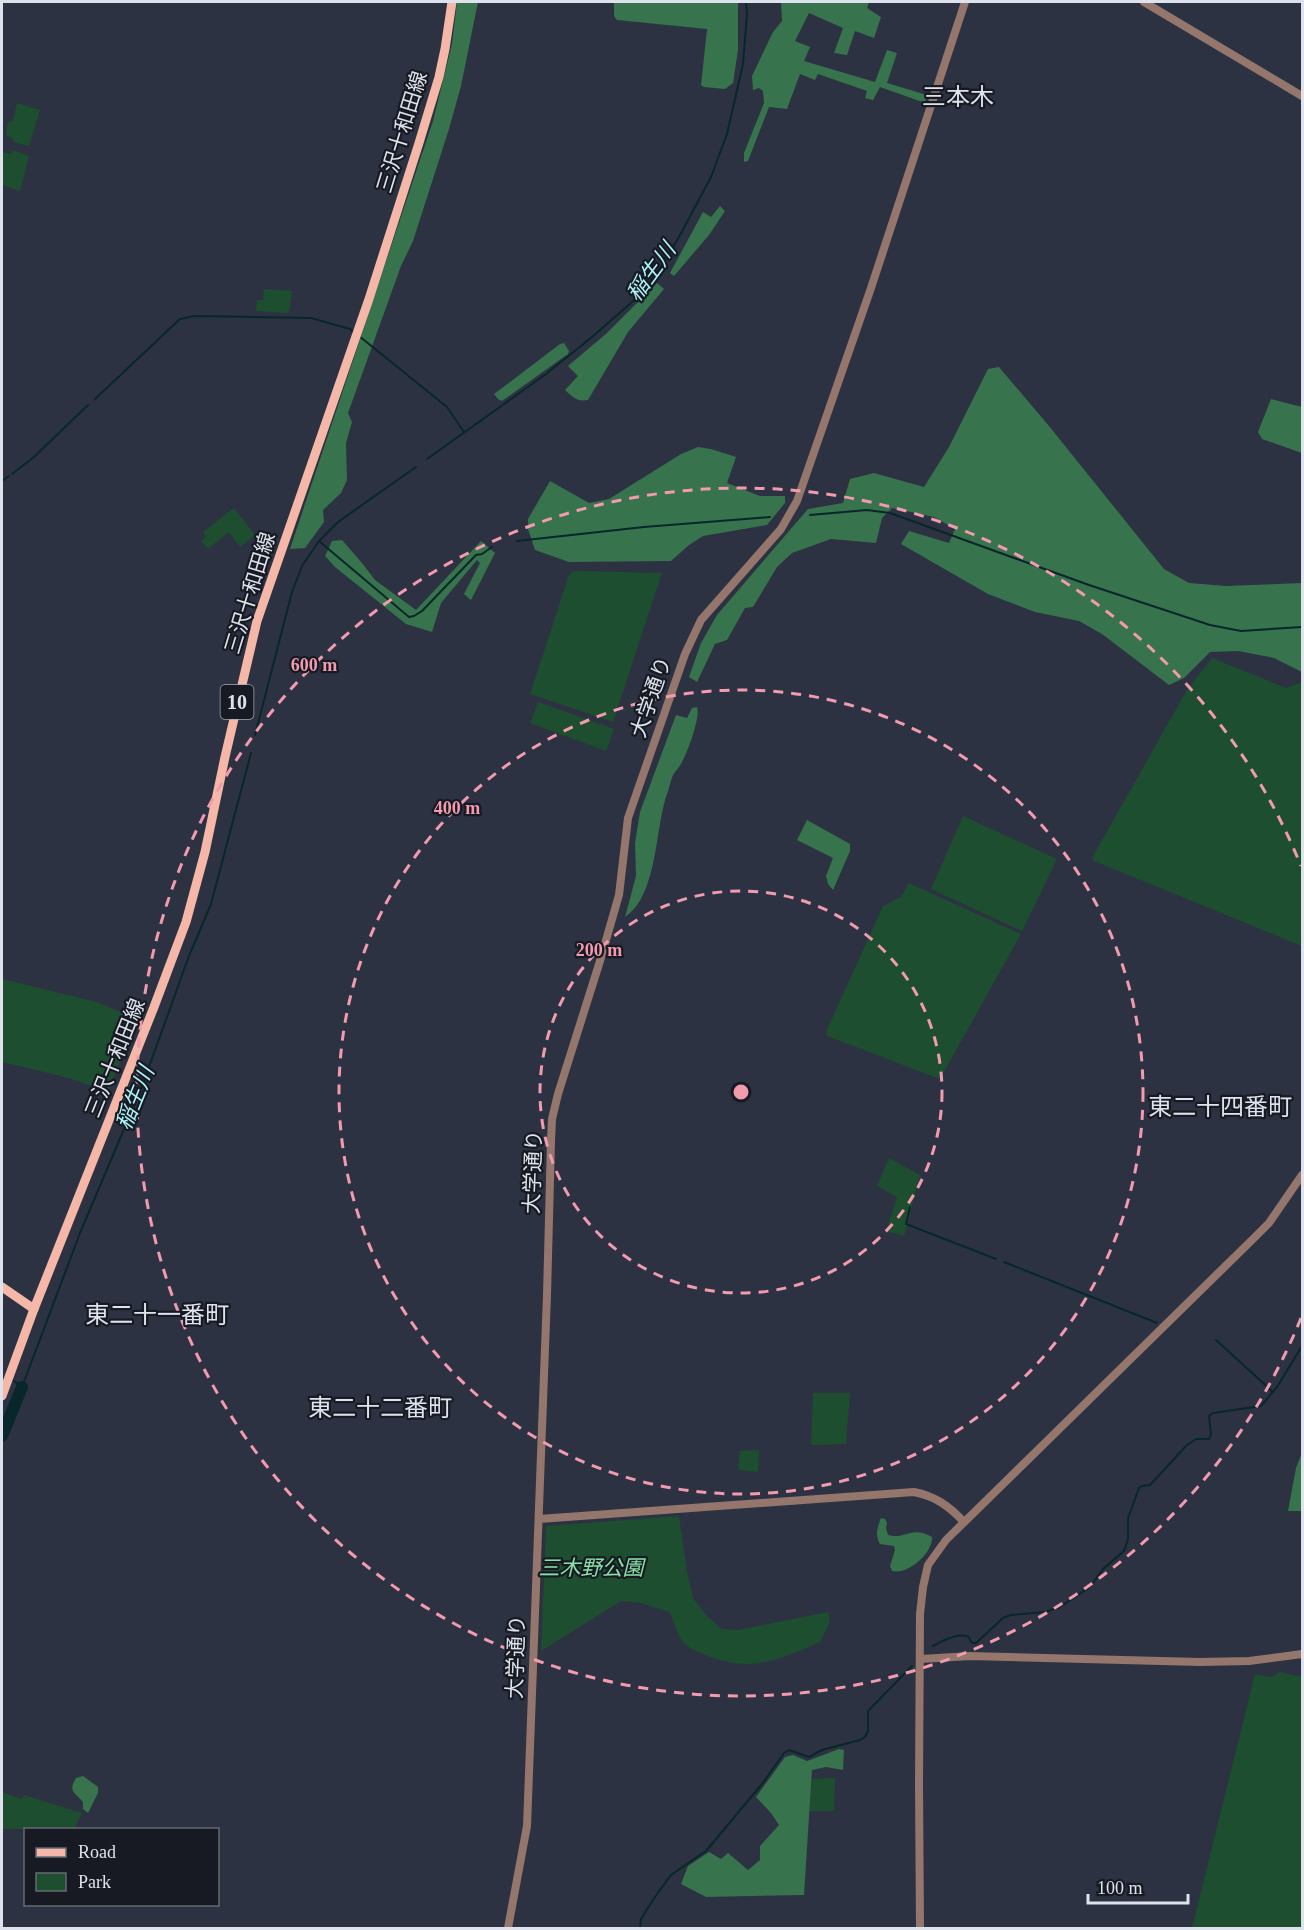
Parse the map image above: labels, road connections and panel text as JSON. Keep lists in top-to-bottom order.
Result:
{
  "streets": {
    "main road": ["三沢十和田線", "10"],
    "street": ["大学通り"]
  },
  "districts": [
    "三本木",
    "東二十四番町",
    "東二十一番町",
    "東二十二番町"
  ],
  "water": ["稲生川"],
  "parks": ["三木野公園"],
  "legend": ["Road", "Park"],
  "scale_bar": "100 m",
  "rings": ["600 m", "400 m", "200 m"]
}
